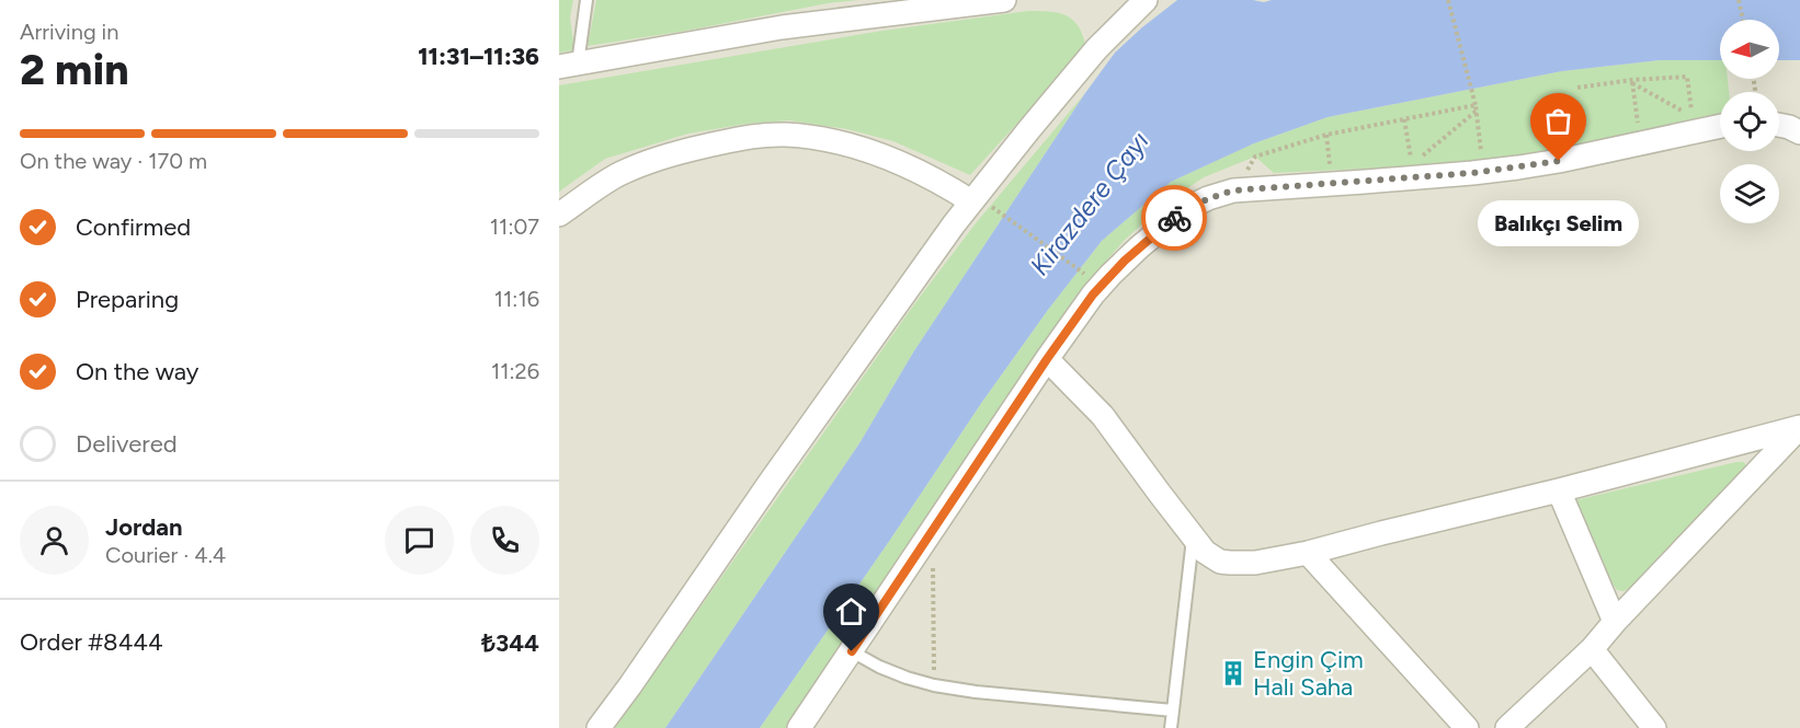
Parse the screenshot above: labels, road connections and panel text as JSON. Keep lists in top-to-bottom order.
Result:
{
  "water": ["Kirazdere Çayı"],
  "places": {
    "other": ["Balıkçı Selim"],
    "building": ["Engin Çim Halı Saha"]
  },
  "north": "left",
  "page": {
    "heading": ["2 min", "Arriving in", "11:31–11:36"],
    "panel": [
      "Jordan",
      "Courier · 4.4",
      "Order #8444",
      "₺344"
    ],
    "bar": "On the way · 170 m",
    "list": [
      ["Confirmed", "11:07"],
      ["Preparing", "11:16"],
      ["On the way", "11:26"],
      "Delivered"
    ],
    "bubble": "Balıkçı Selim"
  }
}
